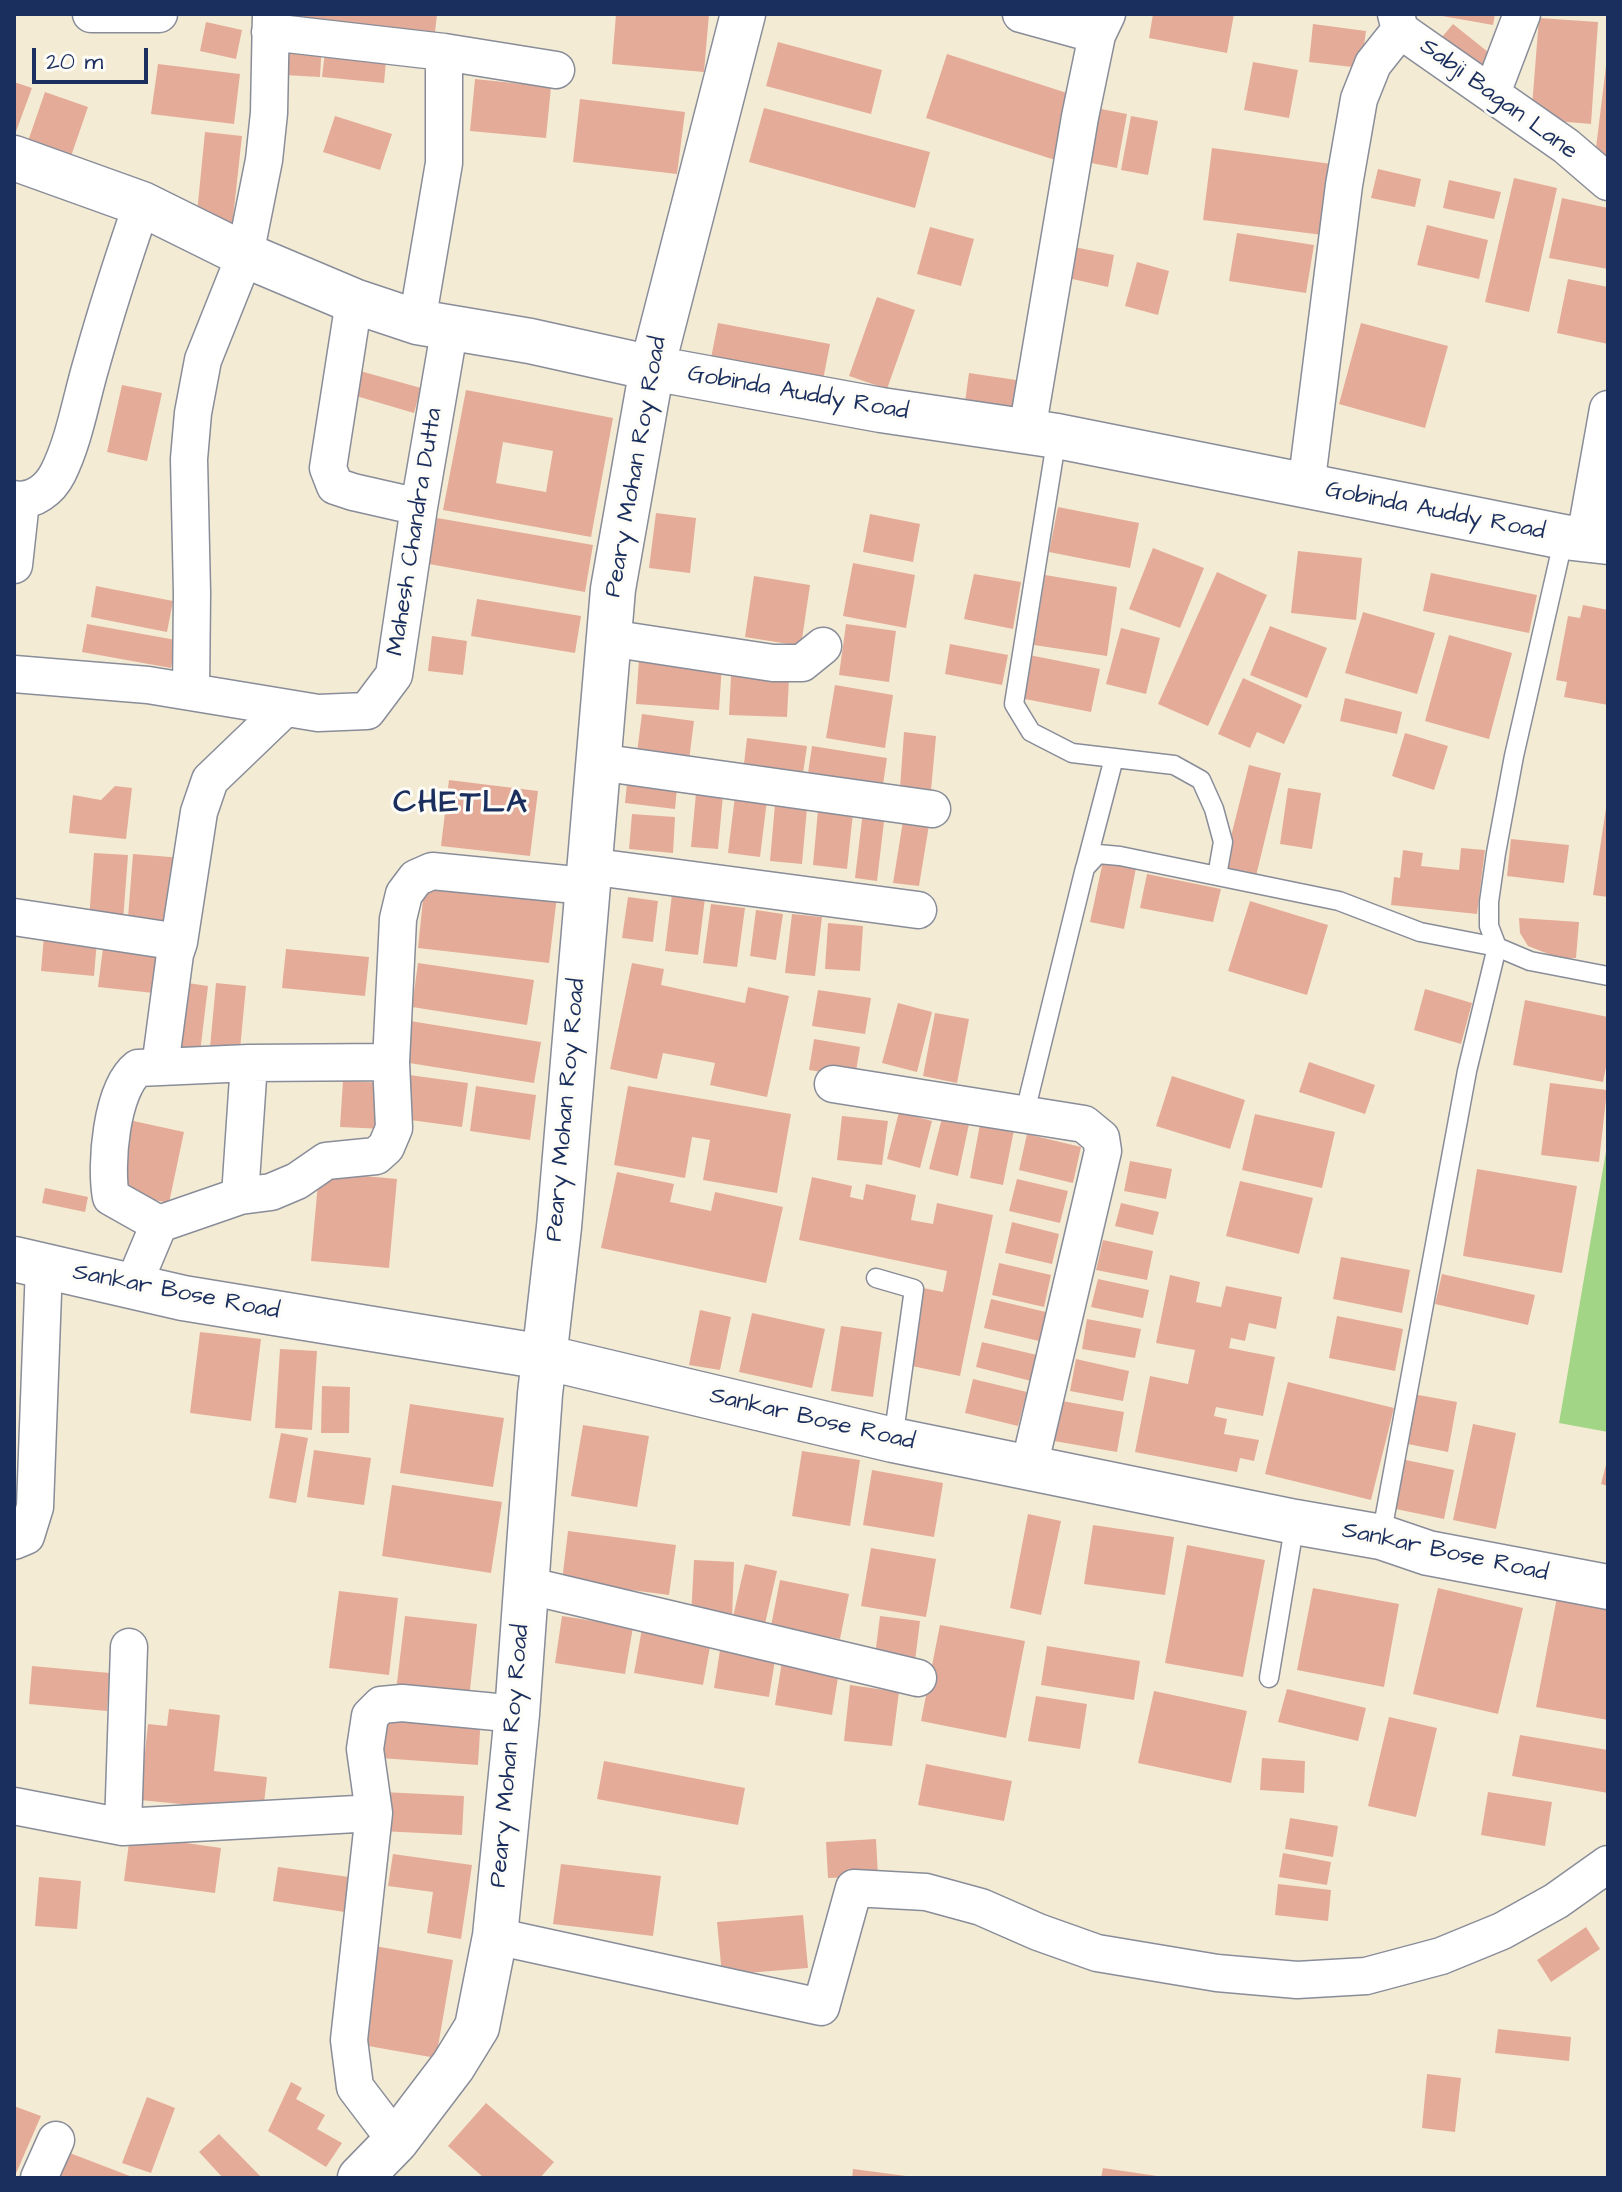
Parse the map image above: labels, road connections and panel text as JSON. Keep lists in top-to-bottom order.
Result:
{
  "streets": {
    "street": [
      "Sabji Bagan Lane",
      "Gobinda Auddy Road",
      "Peary Mohan Roy Road",
      "Mahesh Chandra Dutta",
      "Sankar Bose Road"
    ]
  },
  "crossings": [
    ["Gobinda Auddy Road", "Peary Mohan Roy Road"],
    ["Gobinda Auddy Road", "Mahesh Chandra Dutta"],
    ["Peary Mohan Roy Road", "Sankar Bose Road"]
  ],
  "districts": ["CHETLA"],
  "scale_bar": "20 m"
}
